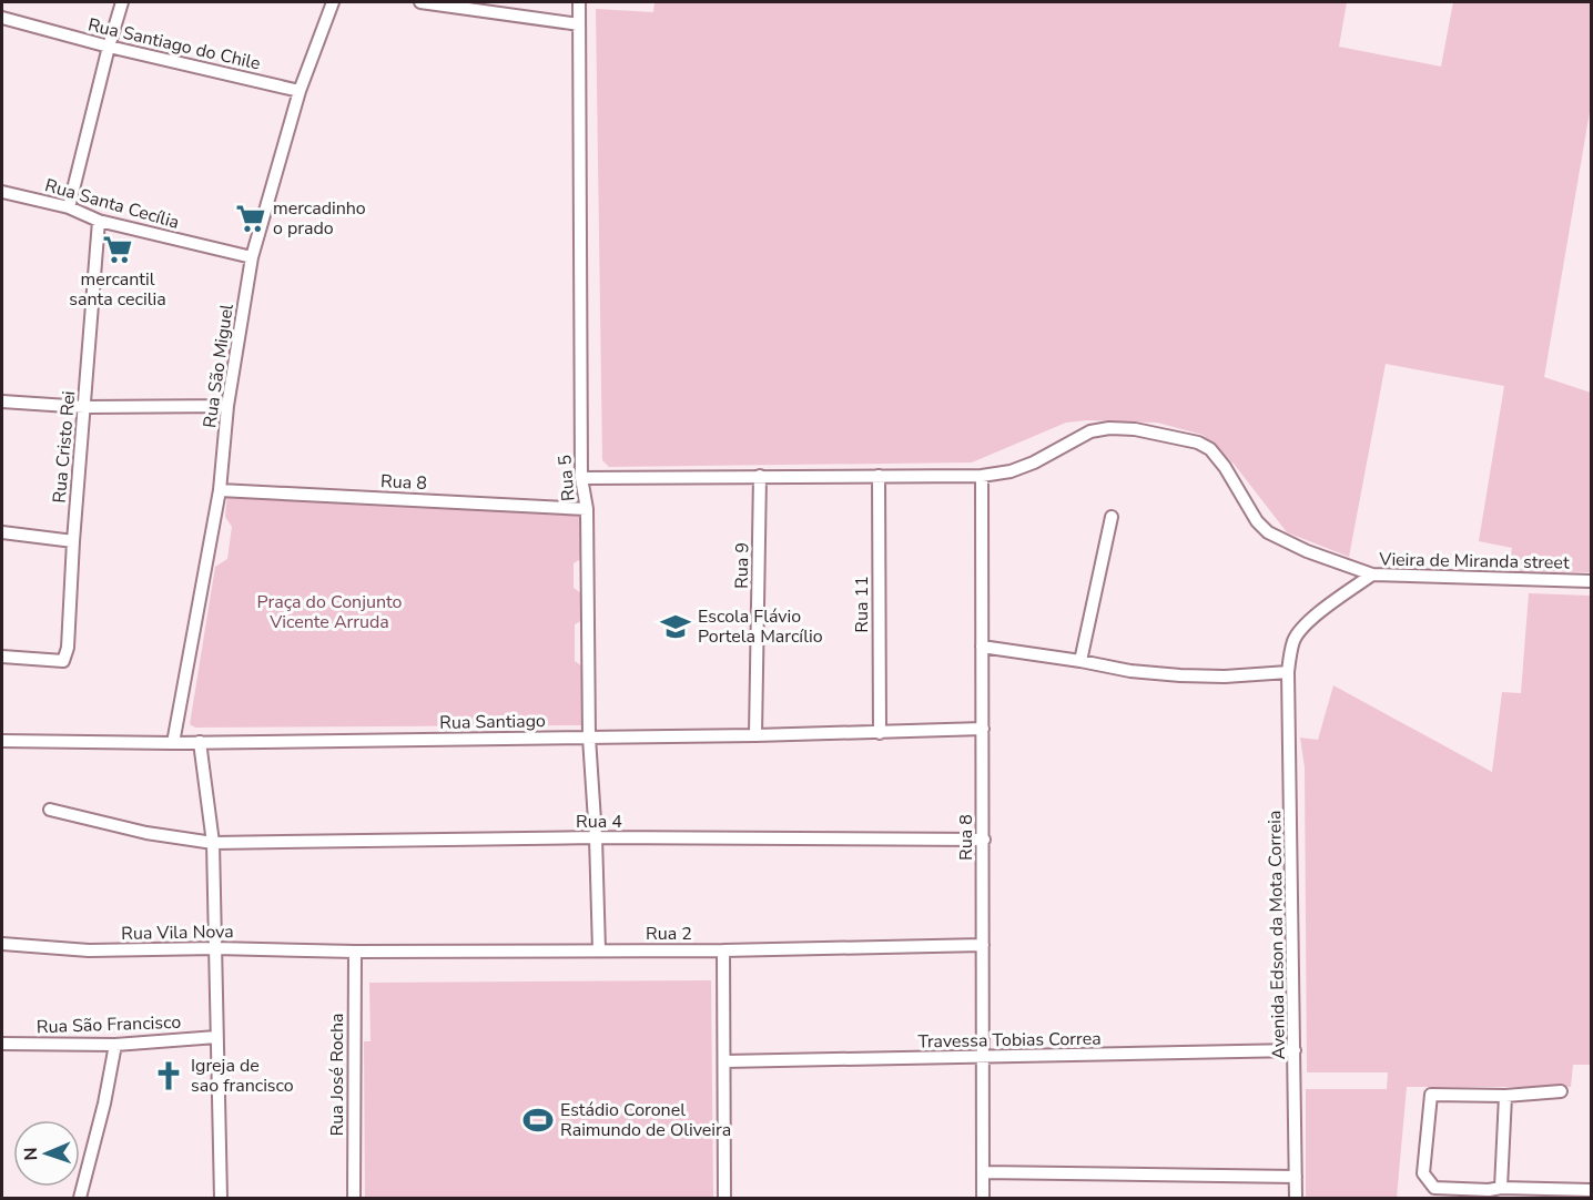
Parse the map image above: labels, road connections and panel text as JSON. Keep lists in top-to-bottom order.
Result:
{
  "streets": {
    "street": [
      "Rua Santiago do Chile",
      "Rua Santa Cecília",
      "Rua São Miguel",
      "Rua Cristo Rei",
      "Rua 5",
      "Rua 8",
      "Vieira de Miranda street",
      "Rua 9",
      "Rua 11",
      "Rua Santiago",
      "Rua 4",
      "Rua Vila Nova",
      "Rua 2",
      "Avenida Edson da Mota Correia",
      "Rua São Francisco",
      "Travessa Tobias Correa",
      "Rua José Rocha"
    ]
  },
  "crossings": [
    ["Rua Santiago do Chile", "Rua São Miguel"],
    ["Rua Santa Cecília", "Rua São Miguel"],
    ["Rua Santa Cecília", "Rua Cristo Rei"],
    ["Rua São Miguel", "Rua 8"],
    ["Rua São Miguel", "Rua Santiago"],
    ["Rua 5", "Rua 8"],
    ["Rua 5", "Rua Santiago"],
    ["Rua 5", "Rua 4"],
    ["Rua 5", "Rua 2"],
    ["Rua 8", "Rua Santiago"],
    ["Rua 8", "Rua 4"],
    ["Rua 8", "Rua 2"],
    ["Rua 8", "Travessa Tobias Correa"],
    ["Vieira de Miranda street", "Avenida Edson da Mota Correia"],
    ["Rua 9", "Rua Santiago"],
    ["Rua 11", "Rua Santiago"],
    ["Rua Vila Nova", "Rua 2"],
    ["Rua Vila Nova", "Rua José Rocha"],
    ["Rua 2", "Rua José Rocha"],
    ["Avenida Edson da Mota Correia", "Travessa Tobias Correa"]
  ],
  "parks": ["Praça do Conjunto Vicente Arruda"],
  "places": {
    "supermarket": ["mercadinho o prado", "mercantil santa cecilia"],
    "school or university": ["Escola Flávio Portela Marcílio"],
    "church": ["Igreja de sao francisco"],
    "sports": ["Estádio Coronel Raimundo de Oliveira"]
  },
  "north": "left"
}
